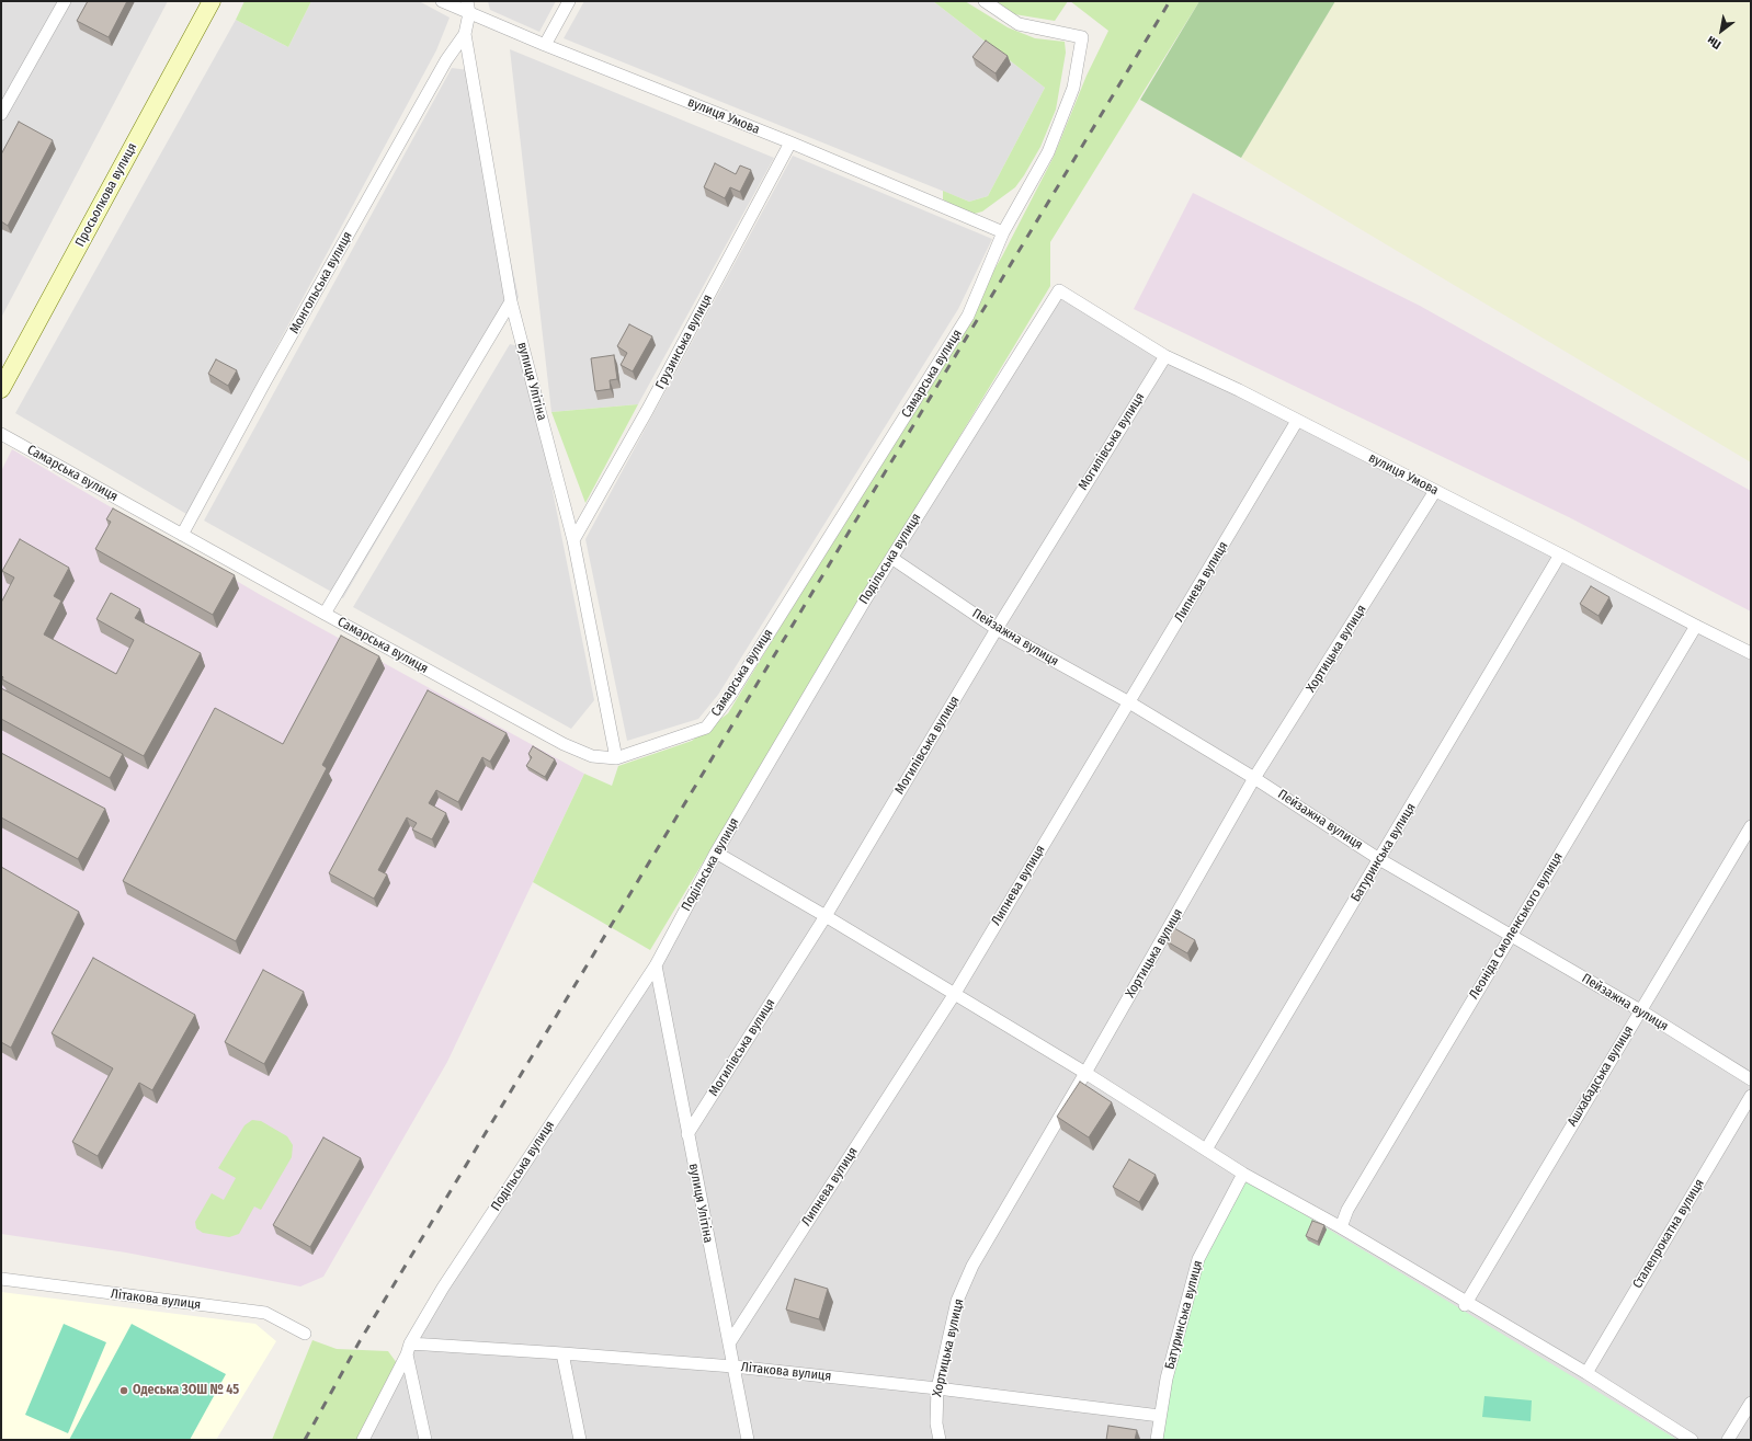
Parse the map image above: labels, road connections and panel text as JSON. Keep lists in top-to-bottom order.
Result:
{
  "streets": {
    "street": [
      "вулиця Умова",
      "Просьолкова вулиця",
      "Монгольська вулиця",
      "Грузинська вулиця",
      "Самарська вулиця",
      "вулиця Улітіна",
      "Могилівська вулиця",
      "Подільська вулиця",
      "Липнева вулиця",
      "Пейзажна вулиця",
      "Хортицька вулиця",
      "Батуринська вулиця",
      "Леоніда Смоленського вулиця",
      "Ашхабадська вулиця",
      "Сталепрокатна вулиця",
      "Літакова вулиця"
    ]
  },
  "crossings": [
    ["вулиця Умова", "Грузинська вулиця"],
    ["вулиця Умова", "Самарська вулиця"],
    ["вулиця Умова", "вулиця Улітіна"],
    ["вулиця Умова", "Могилівська вулиця"],
    ["вулиця Умова", "Подільська вулиця"],
    ["вулиця Умова", "Липнева вулиця"],
    ["вулиця Умова", "Хортицька вулиця"],
    ["вулиця Умова", "Батуринська вулиця"],
    ["вулиця Умова", "Леоніда Смоленського вулиця"],
    ["Монгольська вулиця", "Самарська вулиця"],
    ["Монгольська вулиця", "вулиця Улітіна"],
    ["Грузинська вулиця", "вулиця Улітіна"],
    ["Самарська вулиця", "вулиця Улітіна"],
    ["вулиця Улітіна", "Могилівська вулиця"],
    ["вулиця Улітіна", "Подільська вулиця"],
    ["вулиця Улітіна", "Липнева вулиця"],
    ["вулиця Улітіна", "Літакова вулиця"],
    ["Могилівська вулиця", "Пейзажна вулиця"],
    ["Подільська вулиця", "Пейзажна вулиця"],
    ["Подільська вулиця", "Літакова вулиця"],
    ["Липнева вулиця", "Пейзажна вулиця"],
    ["Пейзажна вулиця", "Хортицька вулиця"],
    ["Пейзажна вулиця", "Батуринська вулиця"],
    ["Пейзажна вулиця", "Леоніда Смоленського вулиця"],
    ["Пейзажна вулиця", "Ашхабадська вулиця"],
    ["Хортицька вулиця", "Літакова вулиця"],
    ["Батуринська вулиця", "Літакова вулиця"]
  ],
  "places": ["Одеська ЗОШ № 45"],
  "north": "bottom left"
}
